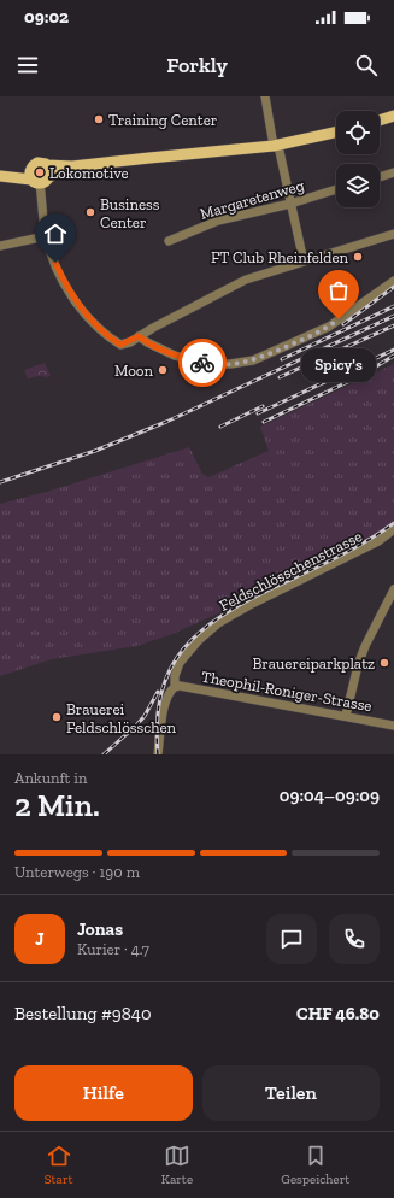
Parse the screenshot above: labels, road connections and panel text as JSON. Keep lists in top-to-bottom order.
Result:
{
  "streets": {
    "street": ["Margaretenweg", "Feldschlösschenstrasse", "Theophil-Roniger-Strasse"]
  },
  "crossings": [
    ["Feldschlösschenstrasse", "Theophil-Roniger-Strasse"]
  ],
  "places": [
    "Training Center",
    "Lokomotive",
    "Business Center",
    "FT Club Rheinfelden",
    "Spicy's",
    "Moon",
    "Brauereiparkplatz",
    "Brauerei Feldschlösschen"
  ],
  "page": {
    "status": "09:02",
    "header": "Forkly",
    "bubble": "Spicy's",
    "heading": ["2 Min.", "Ankunft in", "09:04–09:09"],
    "panel": [
      "Jonas",
      "Kurier · 4.7",
      "Bestellung #9840",
      "CHF 46.80"
    ],
    "bar": "Unterwegs · 190 m",
    "round": "J",
    "buttons": ["Hilfe", "Teilen"],
    "tabs": ["Start", "Karte", "Gespeichert"]
  }
}
